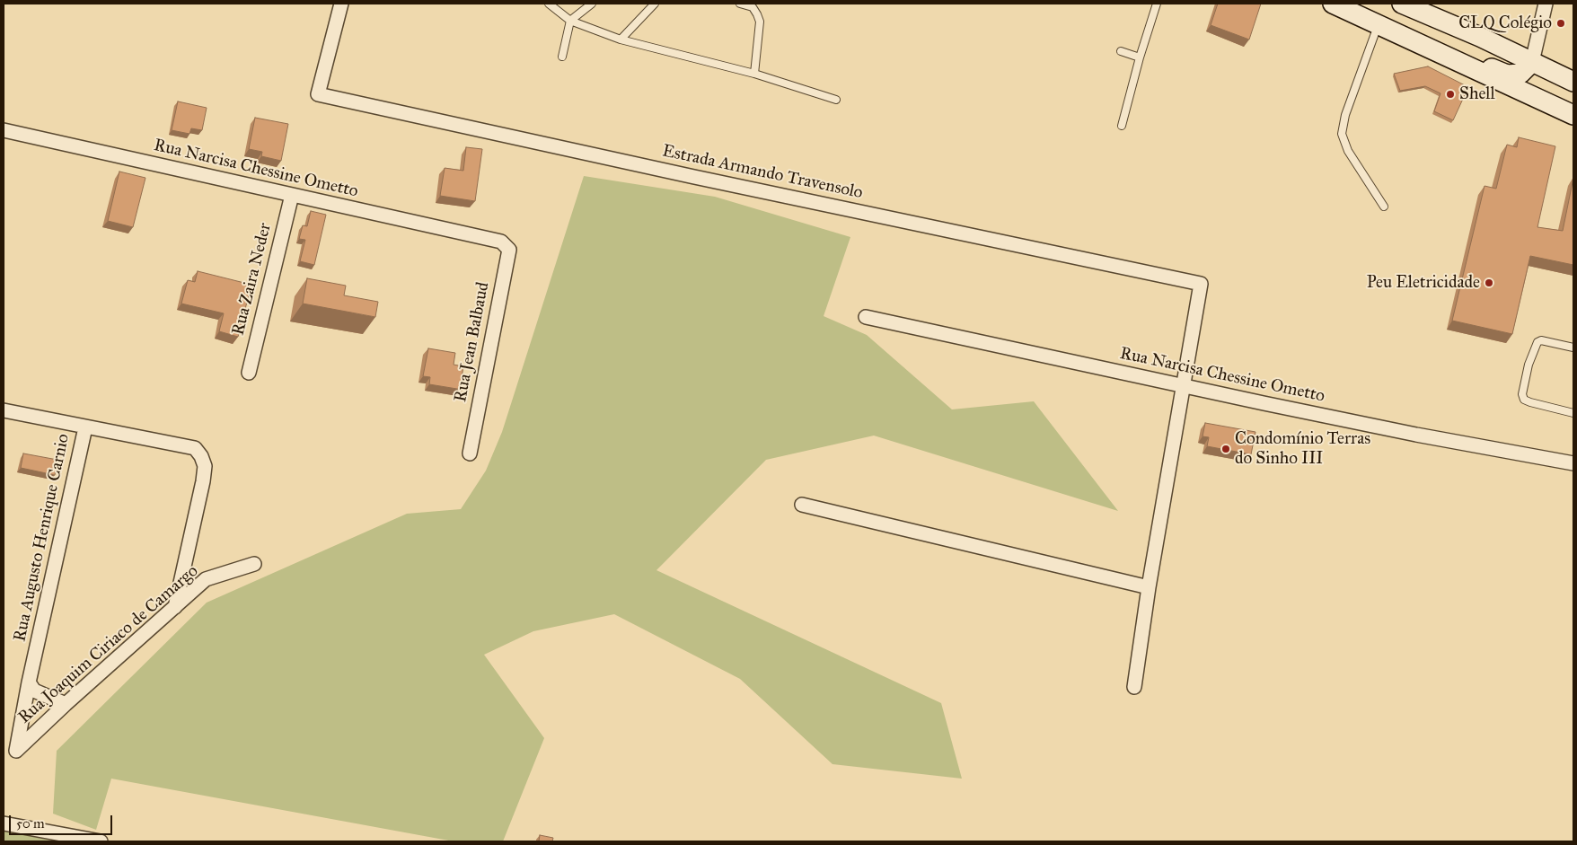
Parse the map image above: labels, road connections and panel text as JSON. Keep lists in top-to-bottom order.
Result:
{
  "streets": {
    "street": [
      "Rua Narcisa Chessine Ometto",
      "Estrada Armando Travensolo",
      "Rua Zaira Neder",
      "Rua Jean Balbaud",
      "Rua Augusto Henrique Carnio",
      "Rua Joaquim Ciriaco de Camargo"
    ]
  },
  "crossings": [
    ["Rua Narcisa Chessine Ometto", "Estrada Armando Travensolo"],
    ["Rua Narcisa Chessine Ometto", "Rua Zaira Neder"],
    ["Rua Narcisa Chessine Ometto", "Rua Jean Balbaud"],
    ["Rua Augusto Henrique Carnio", "Rua Joaquim Ciriaco de Camargo"]
  ],
  "places": [
    "CLQ Colégio",
    "Shell",
    "Peu Eletricidade",
    "Condomínio Terras do Sinho III"
  ],
  "scale_bar": "50 m"
}
